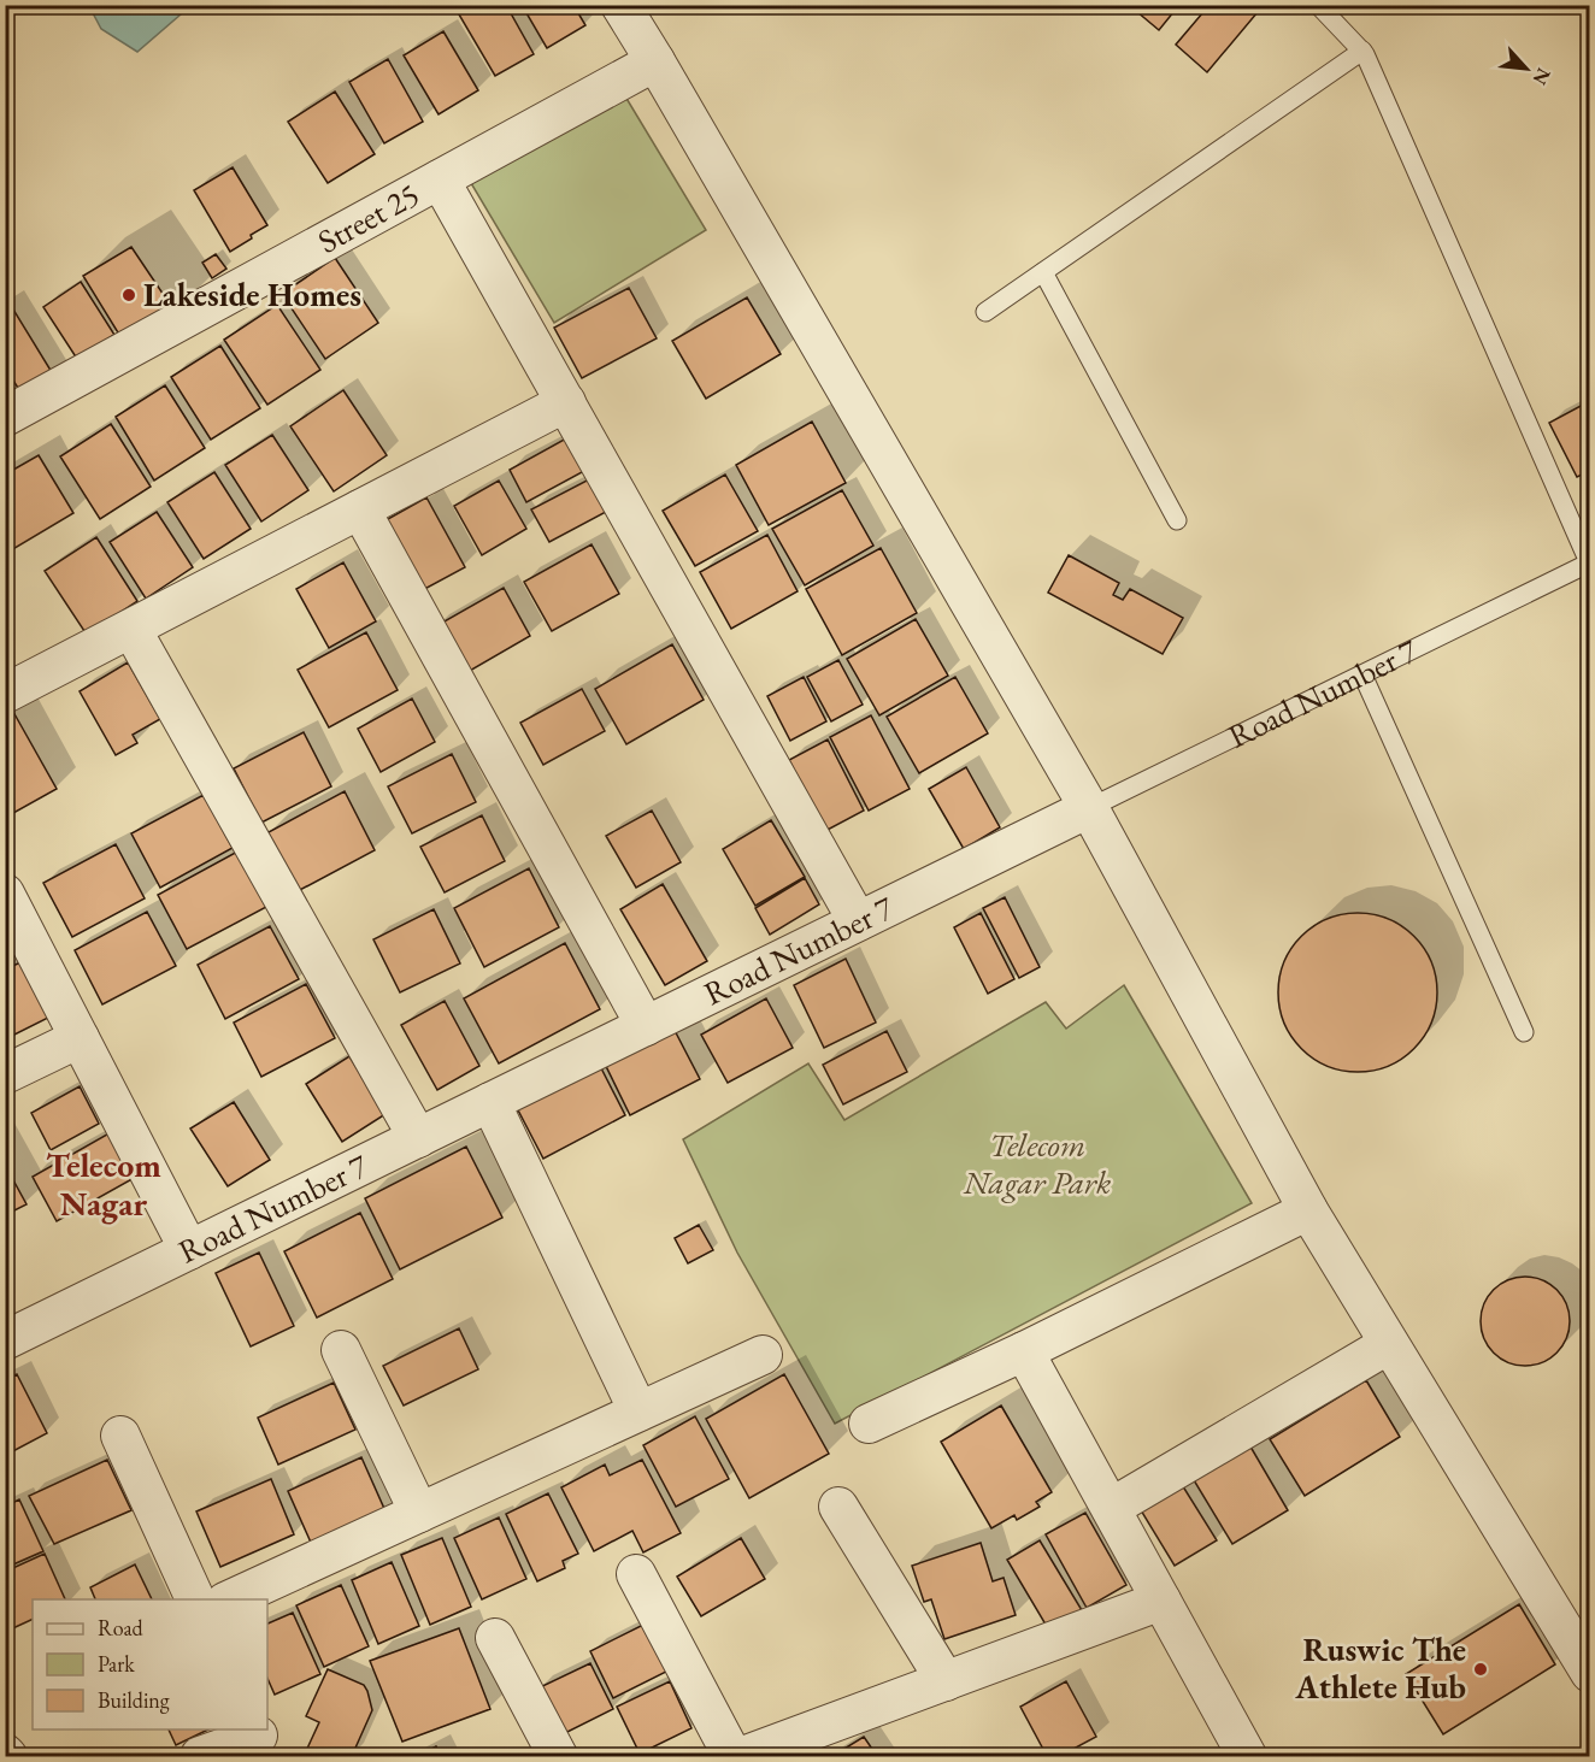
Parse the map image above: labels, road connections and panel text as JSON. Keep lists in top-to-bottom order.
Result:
{
  "streets": {
    "street": ["Street 25", "Road Number 7"]
  },
  "districts": ["Telecom Nagar"],
  "parks": ["Telecom Nagar Park"],
  "places": ["Lakeside Homes", "Ruswic The Athlete Hub"],
  "legend": ["Road", "Park", "Building"],
  "north": "bottom right"
}
